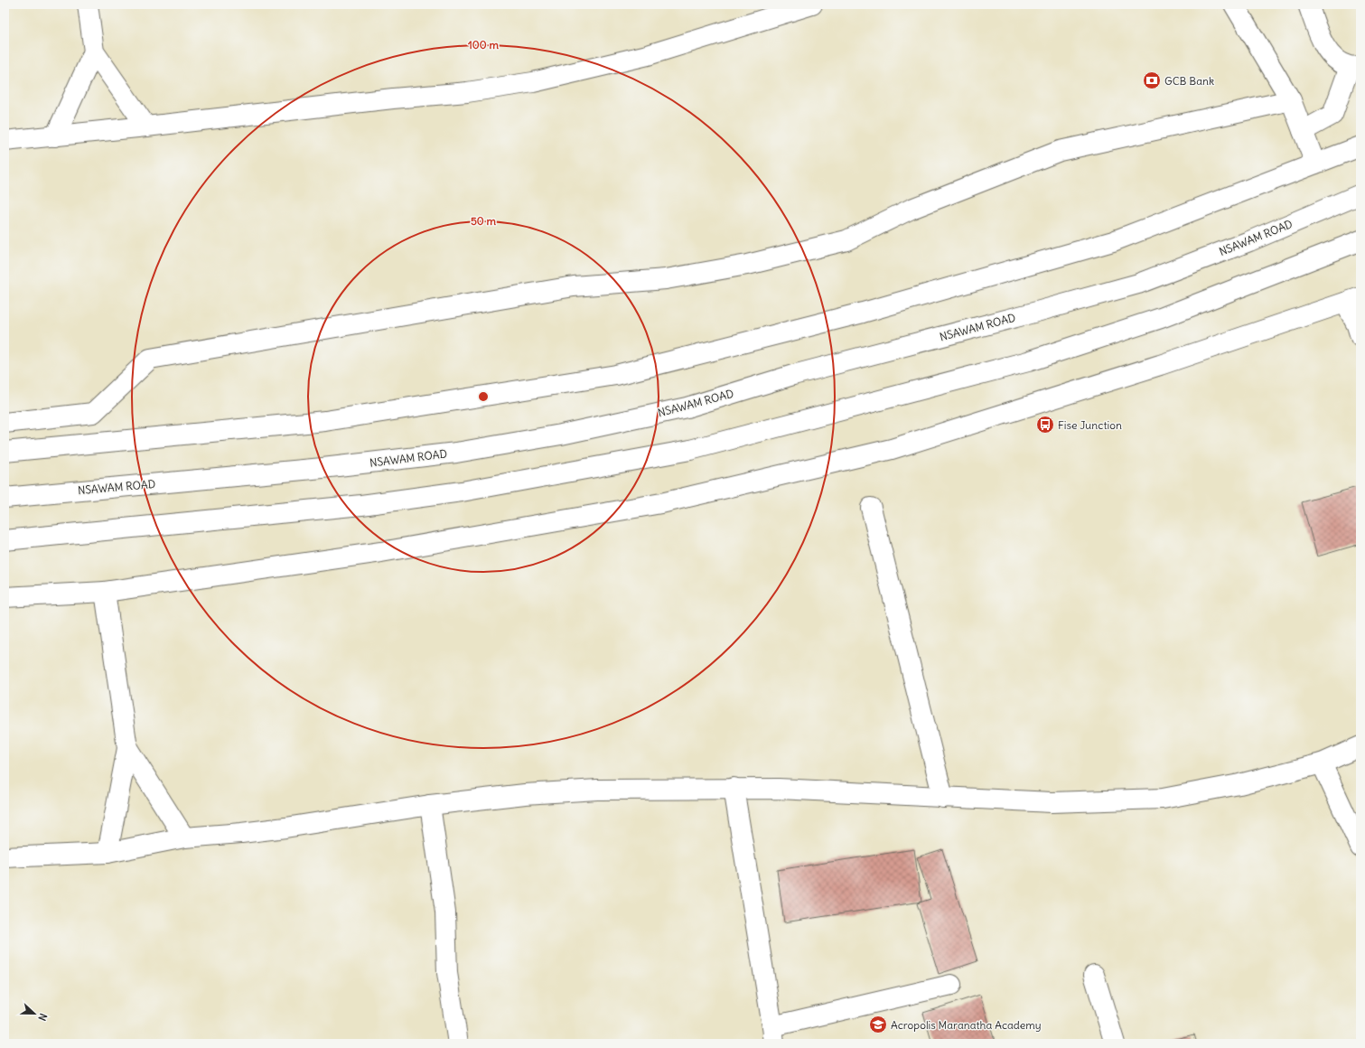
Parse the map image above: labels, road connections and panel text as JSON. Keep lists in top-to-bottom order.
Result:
{
  "streets": {
    "main road": ["NSAWAM ROAD"]
  },
  "places": {
    "bank": ["GCB Bank"],
    "bus stop": ["Fise Junction"],
    "school or university": ["Acropolis Maranatha Academy"]
  },
  "north": "right",
  "rings": ["100 m", "50 m"]
}
